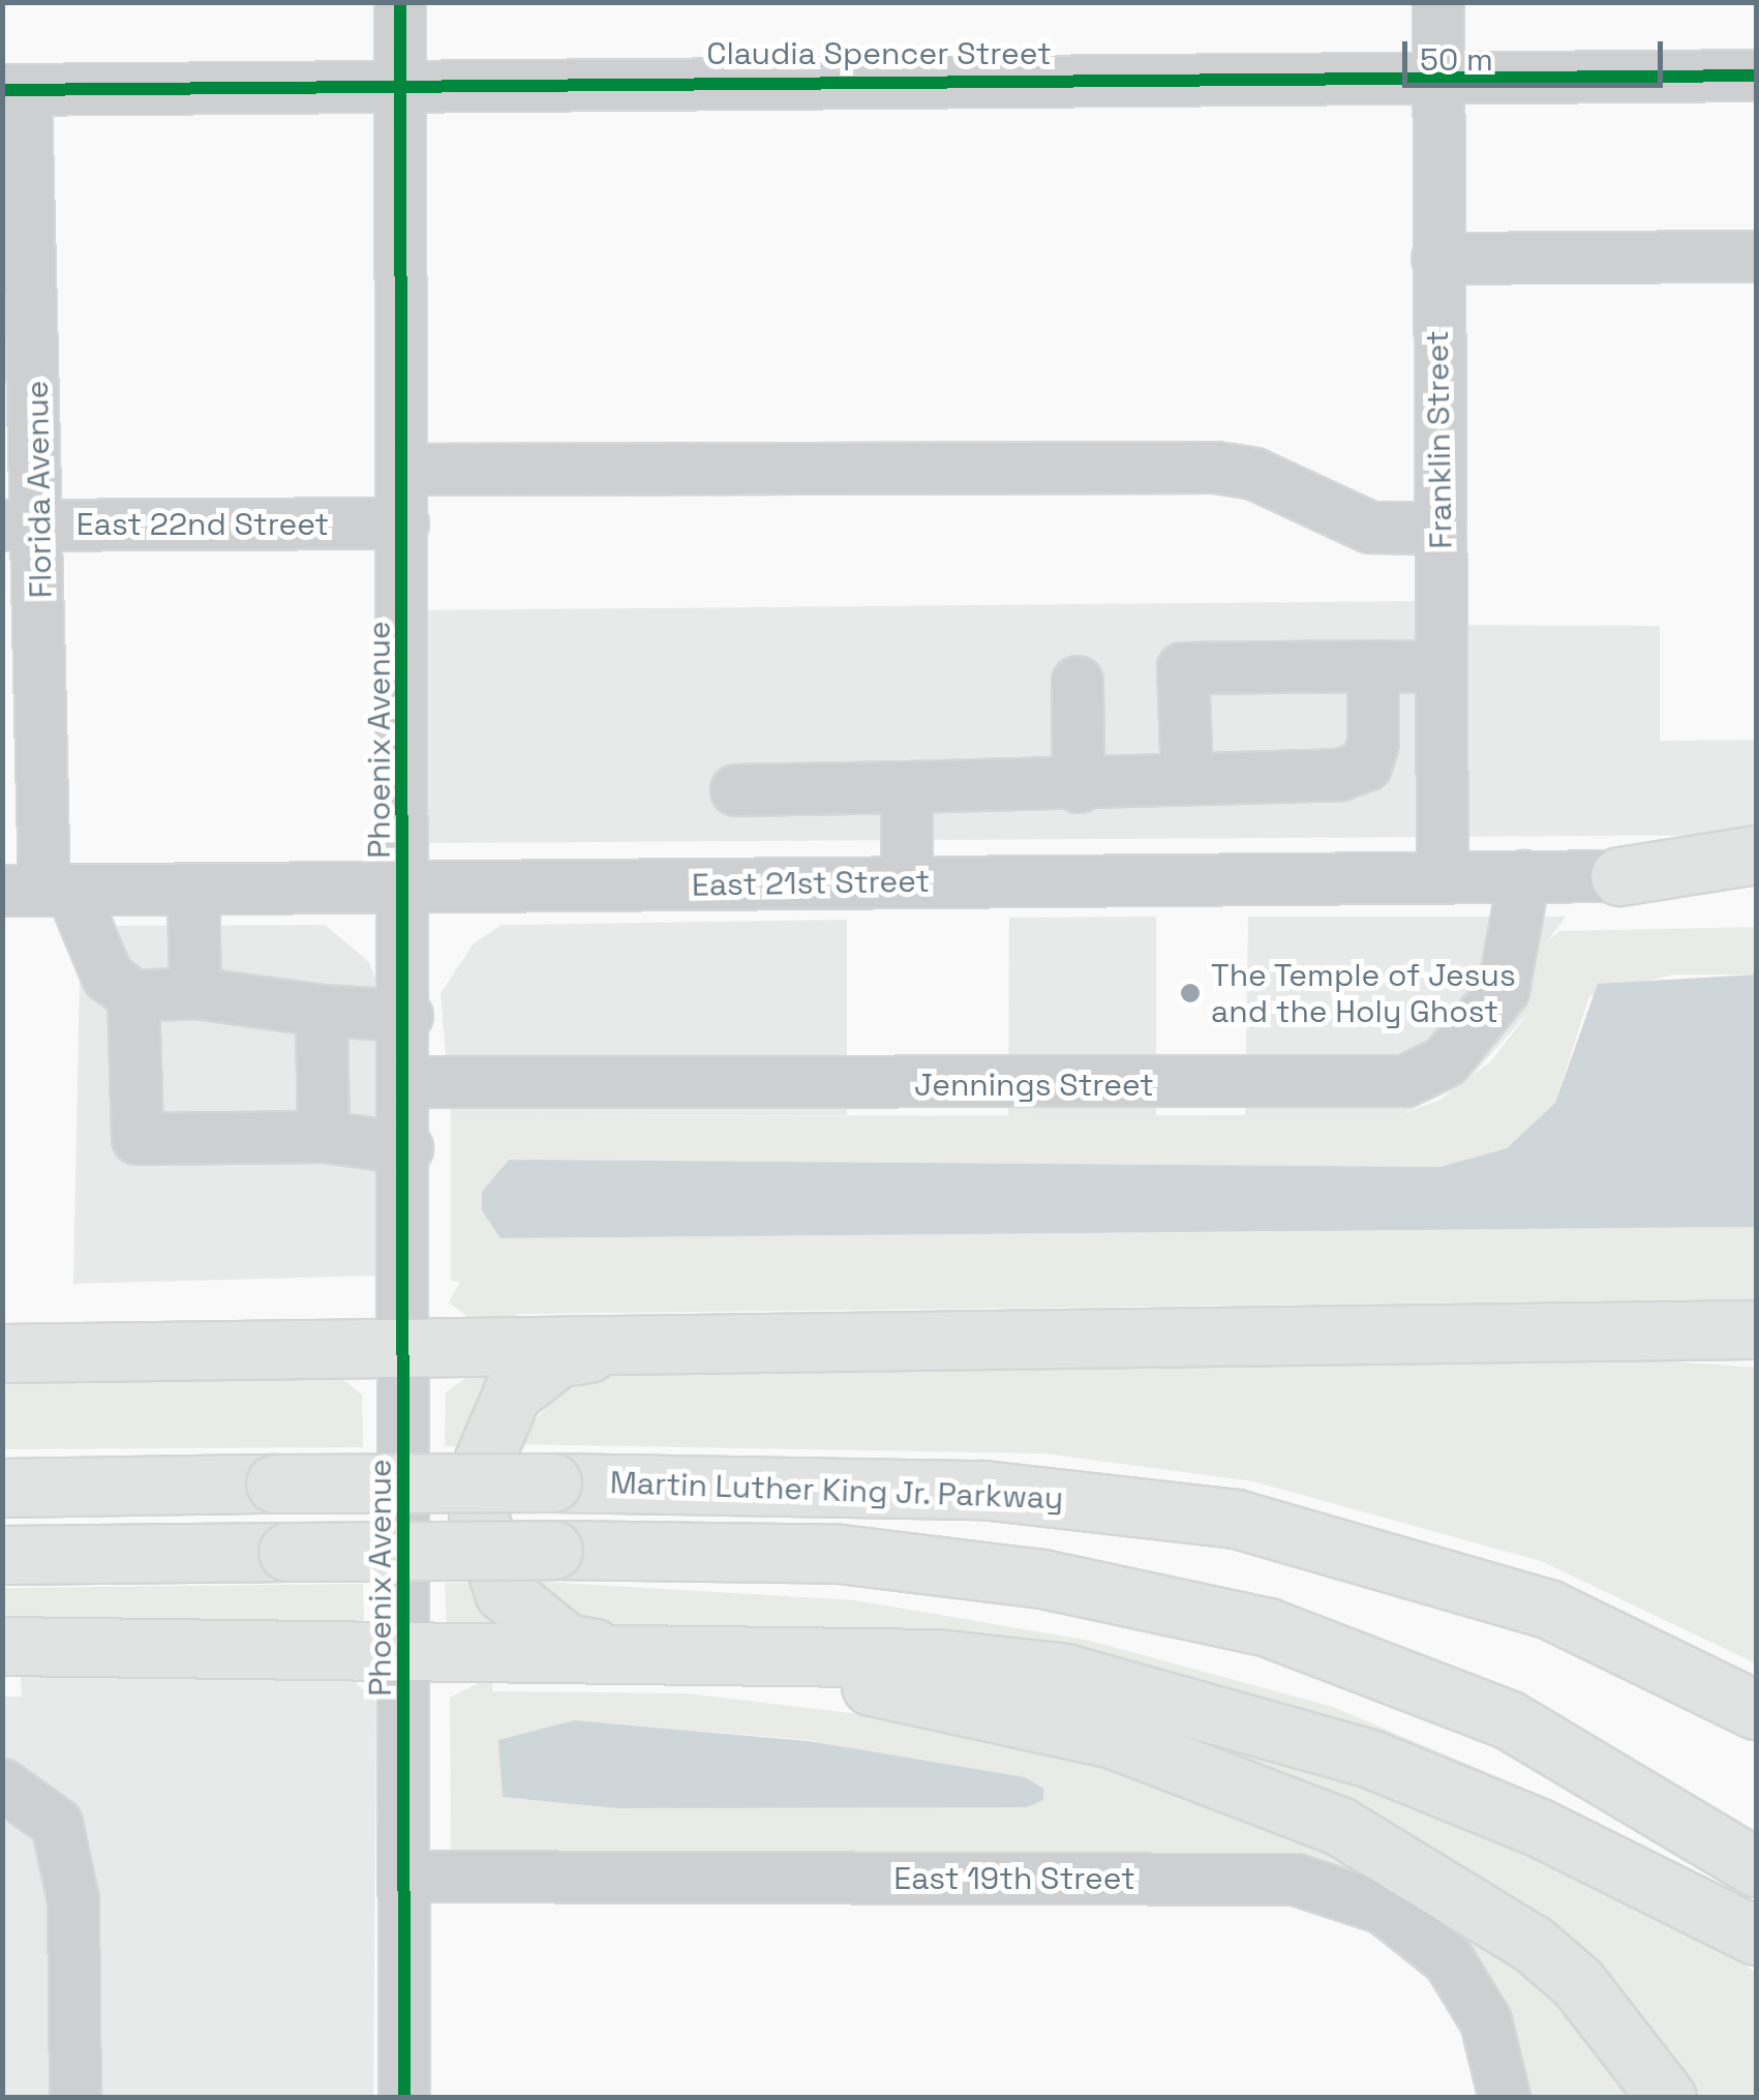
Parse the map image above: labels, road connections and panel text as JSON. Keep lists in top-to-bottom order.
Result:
{
  "streets": {
    "main road": ["East 21st Street", "Martin Luther King Jr. Parkway"],
    "street": [
      "Claudia Spencer Street",
      "Franklin Street",
      "Florida Avenue",
      "East 22nd Street",
      "Phoenix Avenue",
      "Jennings Street",
      "East 19th Street"
    ]
  },
  "crossings": [
    ["Claudia Spencer Street", "Franklin Street"],
    ["Claudia Spencer Street", "Florida Avenue"],
    ["Claudia Spencer Street", "Phoenix Avenue"],
    ["Franklin Street", "East 21st Street"],
    ["Florida Avenue", "East 22nd Street"],
    ["Florida Avenue", "East 21st Street"],
    ["East 22nd Street", "Phoenix Avenue"],
    ["Phoenix Avenue", "East 21st Street"],
    ["Phoenix Avenue", "Jennings Street"],
    ["Phoenix Avenue", "East 19th Street"],
    ["East 21st Street", "Jennings Street"]
  ],
  "places": ["The Temple of Jesus and the Holy Ghost"],
  "scale_bar": "50 m"
}
